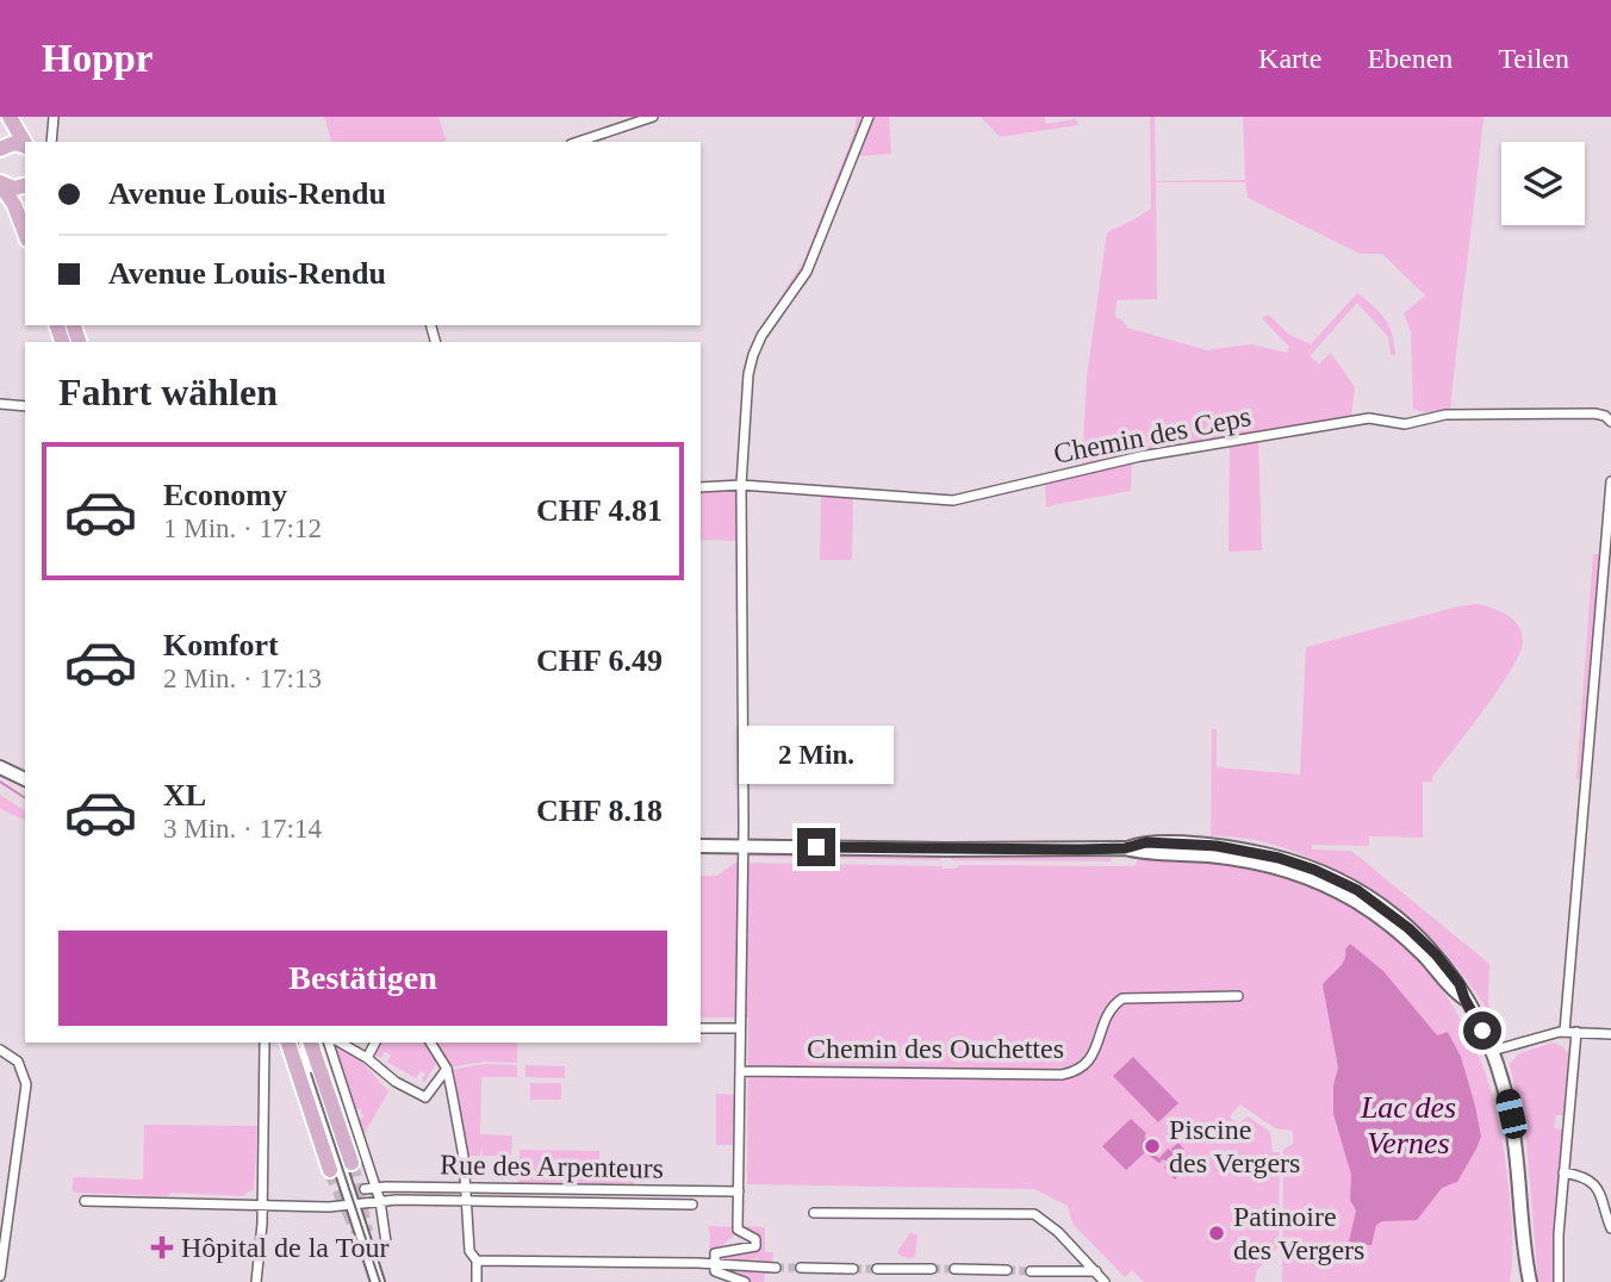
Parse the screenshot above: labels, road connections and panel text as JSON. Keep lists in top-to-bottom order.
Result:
{
  "streets": {
    "street": ["Chemin des Ceps", "Chemin des Ouchettes", "Rue des Arpenteurs"]
  },
  "water": ["Lac des Vernes"],
  "places": {
    "other": ["Piscine des Vergers", "Patinoire des Vergers"],
    "health": ["Hôpital de la Tour"]
  },
  "page": {
    "header": "Hoppr",
    "nav": ["Karte", "Ebenen", "Teilen"],
    "banner": ["Avenue Louis-Rendu", "Avenue Louis-Rendu"],
    "heading": "Fahrt wählen",
    "list": [
      {
        "name": "Economy",
        "note": "1 Min. · 17:12",
        "value": "CHF 4.81"
      },
      {
        "name": "Komfort",
        "note": "2 Min. · 17:13",
        "value": "CHF 6.49"
      },
      {
        "name": "XL",
        "note": "3 Min. · 17:14",
        "value": "CHF 8.18"
      }
    ],
    "bubble": "2 Min.",
    "buttons": "Bestätigen"
  }
}
